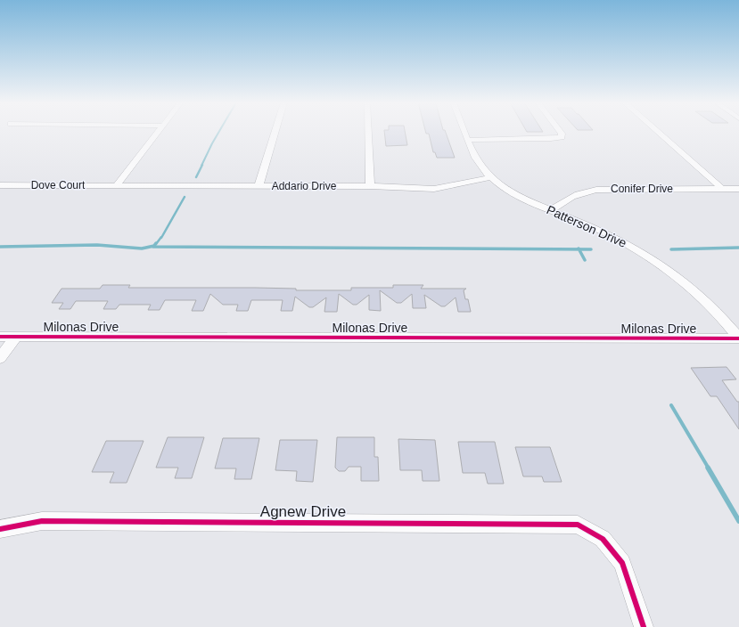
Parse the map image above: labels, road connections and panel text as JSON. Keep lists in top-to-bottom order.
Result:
{
  "streets": {
    "street": [
      "Dove Court",
      "Addario Drive",
      "Conifer Drive",
      "Patterson Drive",
      "Milonas Drive",
      "Agnew Drive"
    ]
  },
  "crossings": [
    ["Dove Court", "Addario Drive"],
    ["Addario Drive", "Patterson Drive"],
    ["Conifer Drive", "Patterson Drive"],
    ["Patterson Drive", "Milonas Drive"]
  ]
}
